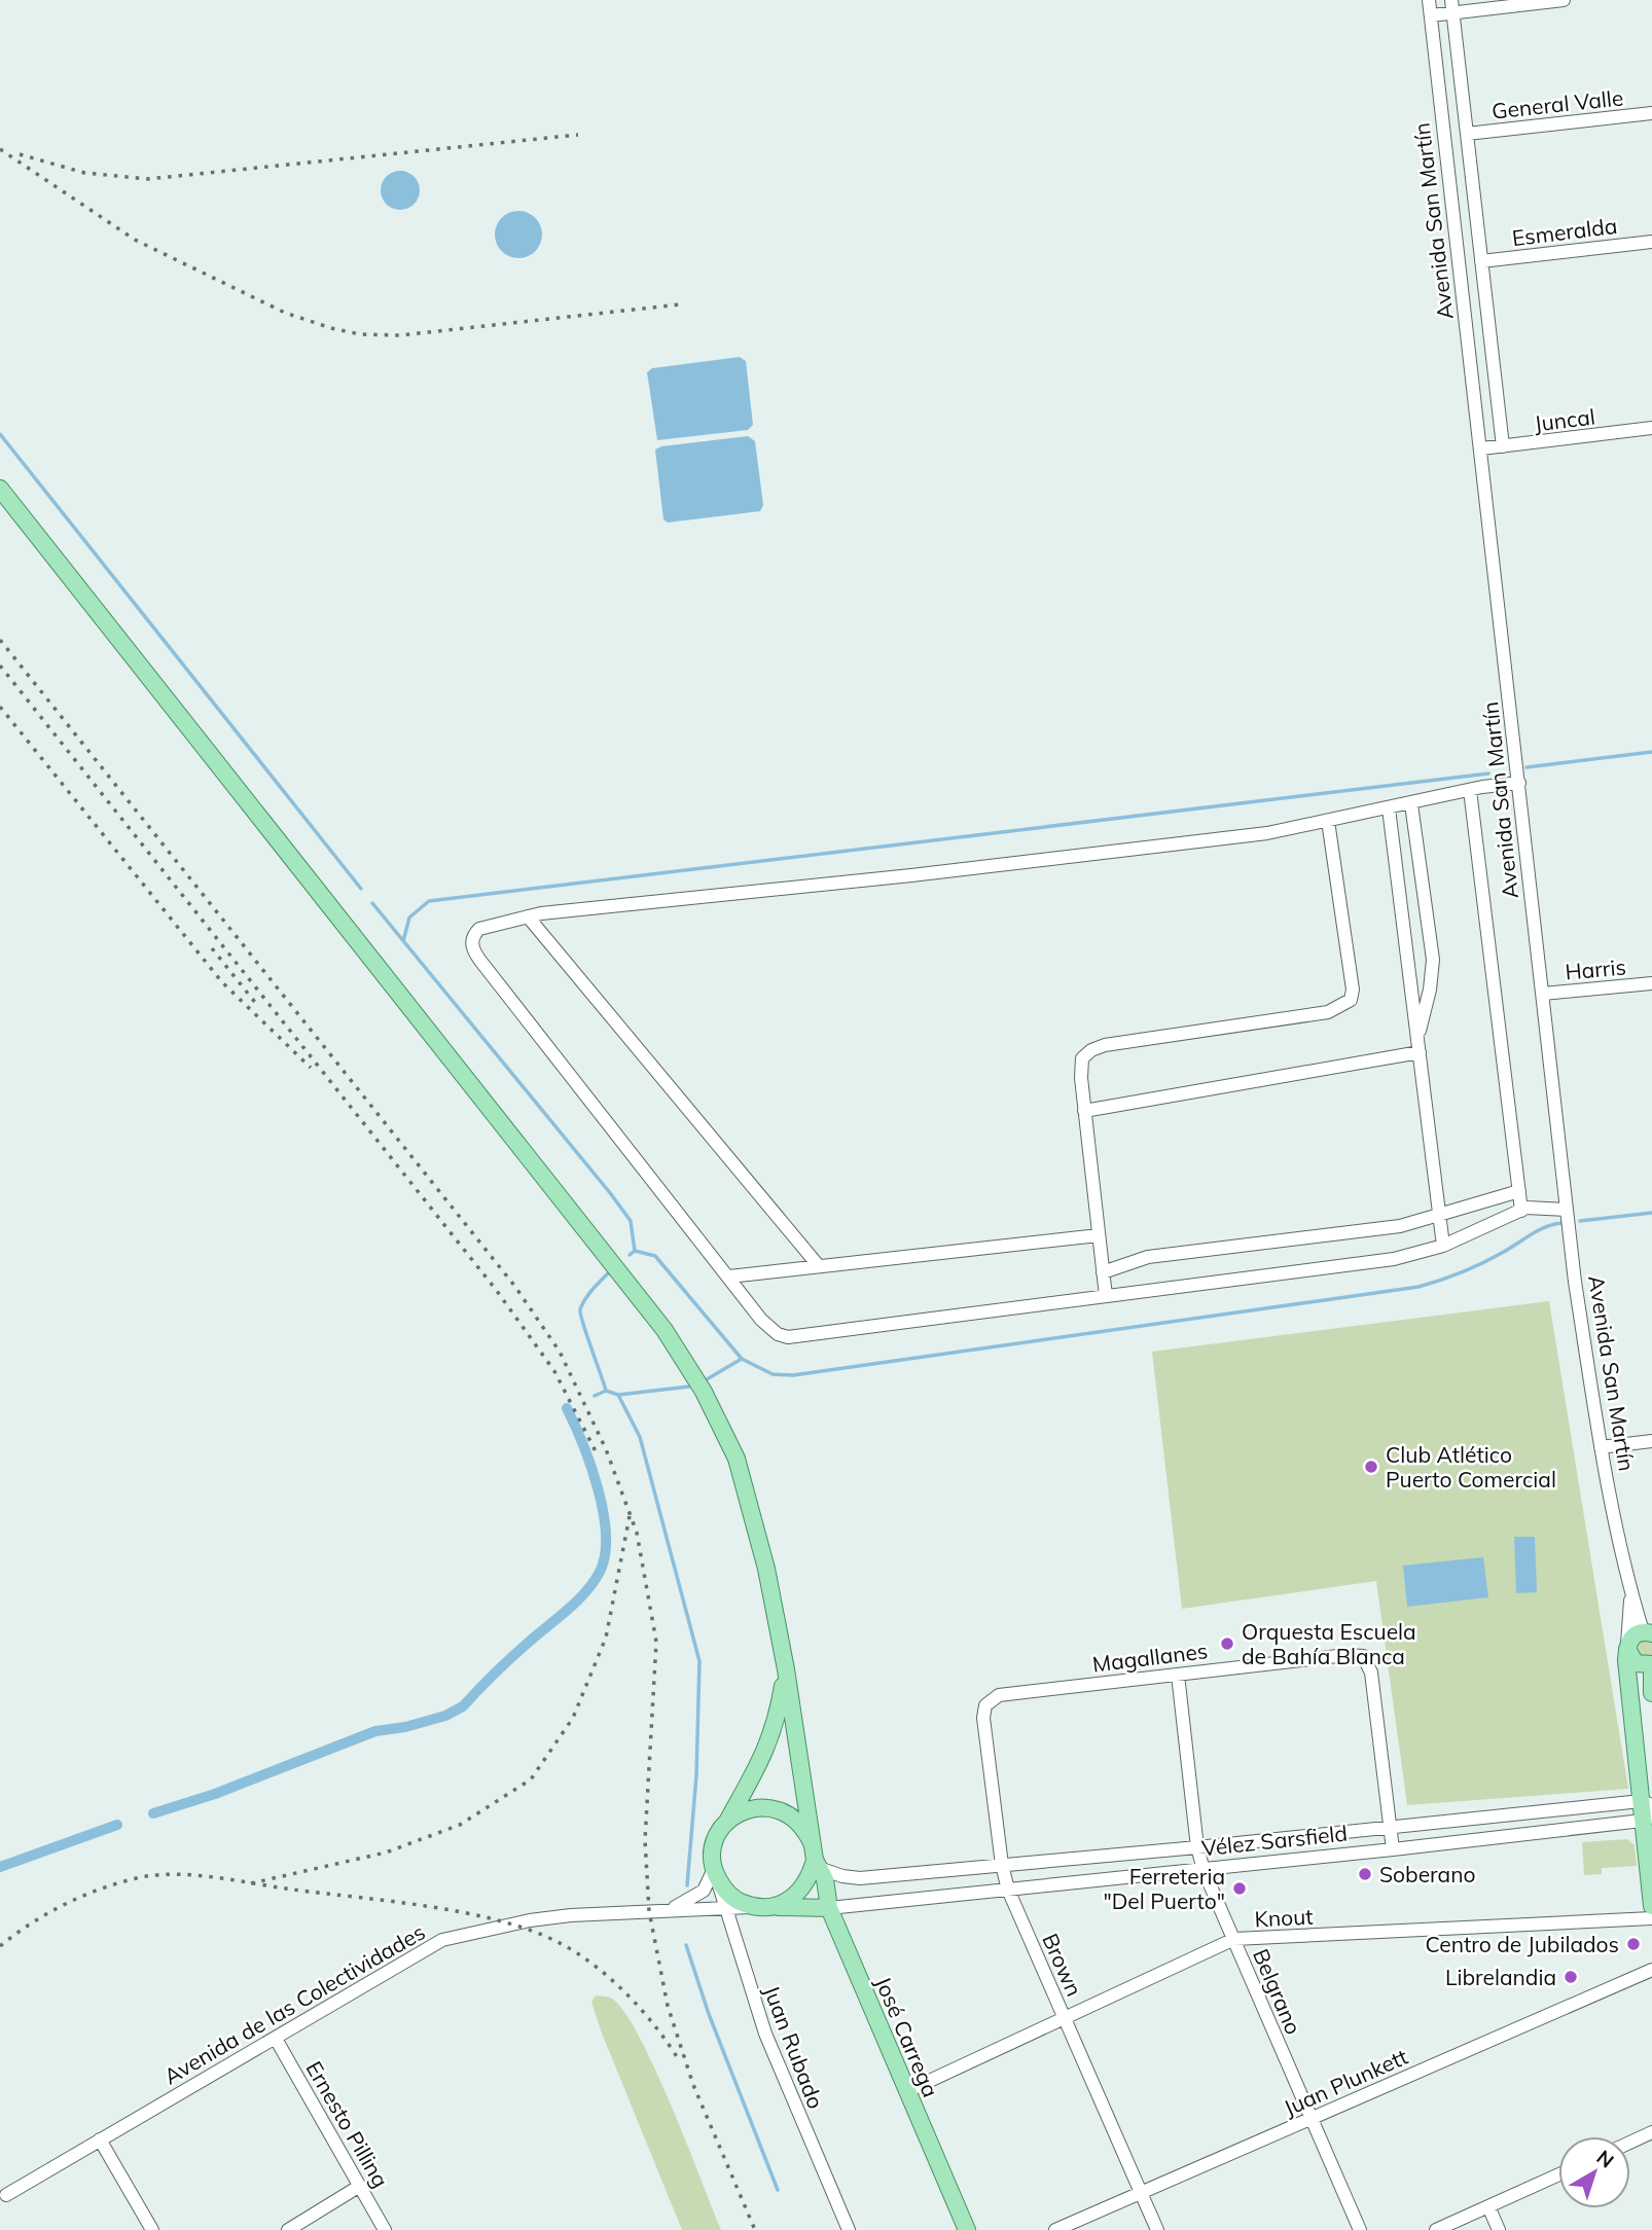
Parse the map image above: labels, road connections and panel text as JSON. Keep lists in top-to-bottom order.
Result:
{
  "streets": {
    "main road": ["Avenida San Martín", "Vélez Sarsfield", "José Carrega"],
    "street": [
      "General Valle",
      "Esmeralda",
      "Juncal",
      "Harris",
      "Magallanes",
      "Knout",
      "Brown",
      "Belgrano",
      "Avenida de las Colectividades",
      "Juan Rubado",
      "Juan Plunkett",
      "Ernesto Pilling"
    ]
  },
  "crossings": [
    ["General Valle", "Avenida San Martín"],
    ["Avenida San Martín", "Esmeralda"],
    ["Avenida San Martín", "Juncal"],
    ["Avenida San Martín", "Harris"],
    ["Avenida San Martín", "Vélez Sarsfield"],
    ["Magallanes", "Vélez Sarsfield"],
    ["Magallanes", "Brown"],
    ["Magallanes", "Belgrano"],
    ["Vélez Sarsfield", "Brown"],
    ["Vélez Sarsfield", "Belgrano"],
    ["Vélez Sarsfield", "José Carrega"],
    ["Vélez Sarsfield", "Juan Rubado"],
    ["Knout", "Brown"],
    ["Knout", "Belgrano"],
    ["Knout", "José Carrega"],
    ["Brown", "Juan Plunkett"],
    ["Belgrano", "Juan Plunkett"],
    ["Avenida de las Colectividades", "Juan Rubado"],
    ["Avenida de las Colectividades", "Ernesto Pilling"],
    ["José Carrega", "Juan Rubado"]
  ],
  "places": [
    "Club Atlético Puerto Comercial",
    "Orquesta Escuela de Bahía Blanca",
    "Soberano",
    "Ferreteria \"Del Puerto\"",
    "Centro de Jubilados",
    "Librelandia"
  ],
  "north": "top right"
}
